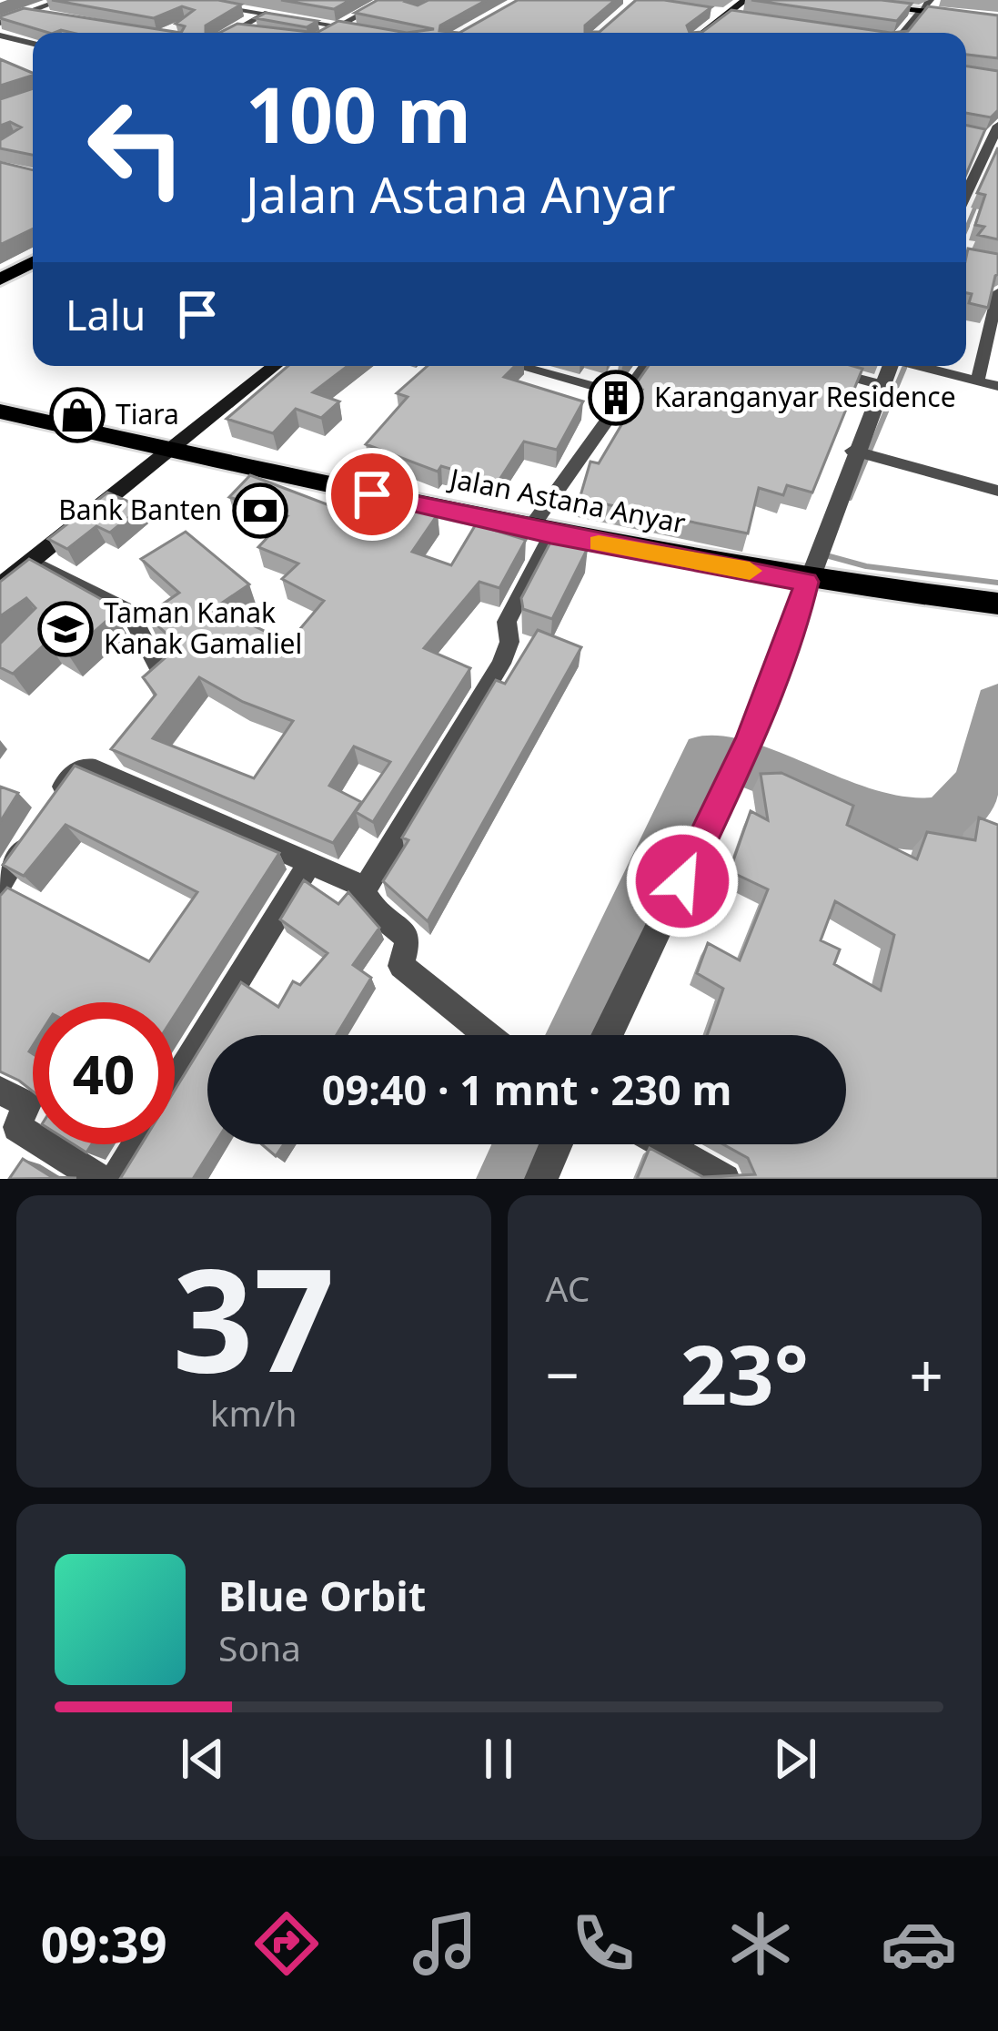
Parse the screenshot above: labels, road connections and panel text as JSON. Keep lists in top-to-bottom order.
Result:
{
  "streets": {
    "main road": ["Jalan Astana Anyar"]
  },
  "places": {
    "building": ["Karanganyar Residence"],
    "shop": ["Tiara"],
    "bank": ["Bank Banten"],
    "school or university": ["Taman Kanak Kanak Gamaliel"]
  },
  "page": {
    "turn": ["100 m", "Jalan Astana Anyar"],
    "then": "Lalu",
    "limit": "40",
    "trip": "09:40 · 1 mnt · 230 m",
    "tile": [
      ["37", "km/h"],
      "AC"
    ],
    "heat": ["−", "23°", "+"],
    "song": ["Blue Orbit", "Sona"],
    "tabs": "09:39"
  }
}
